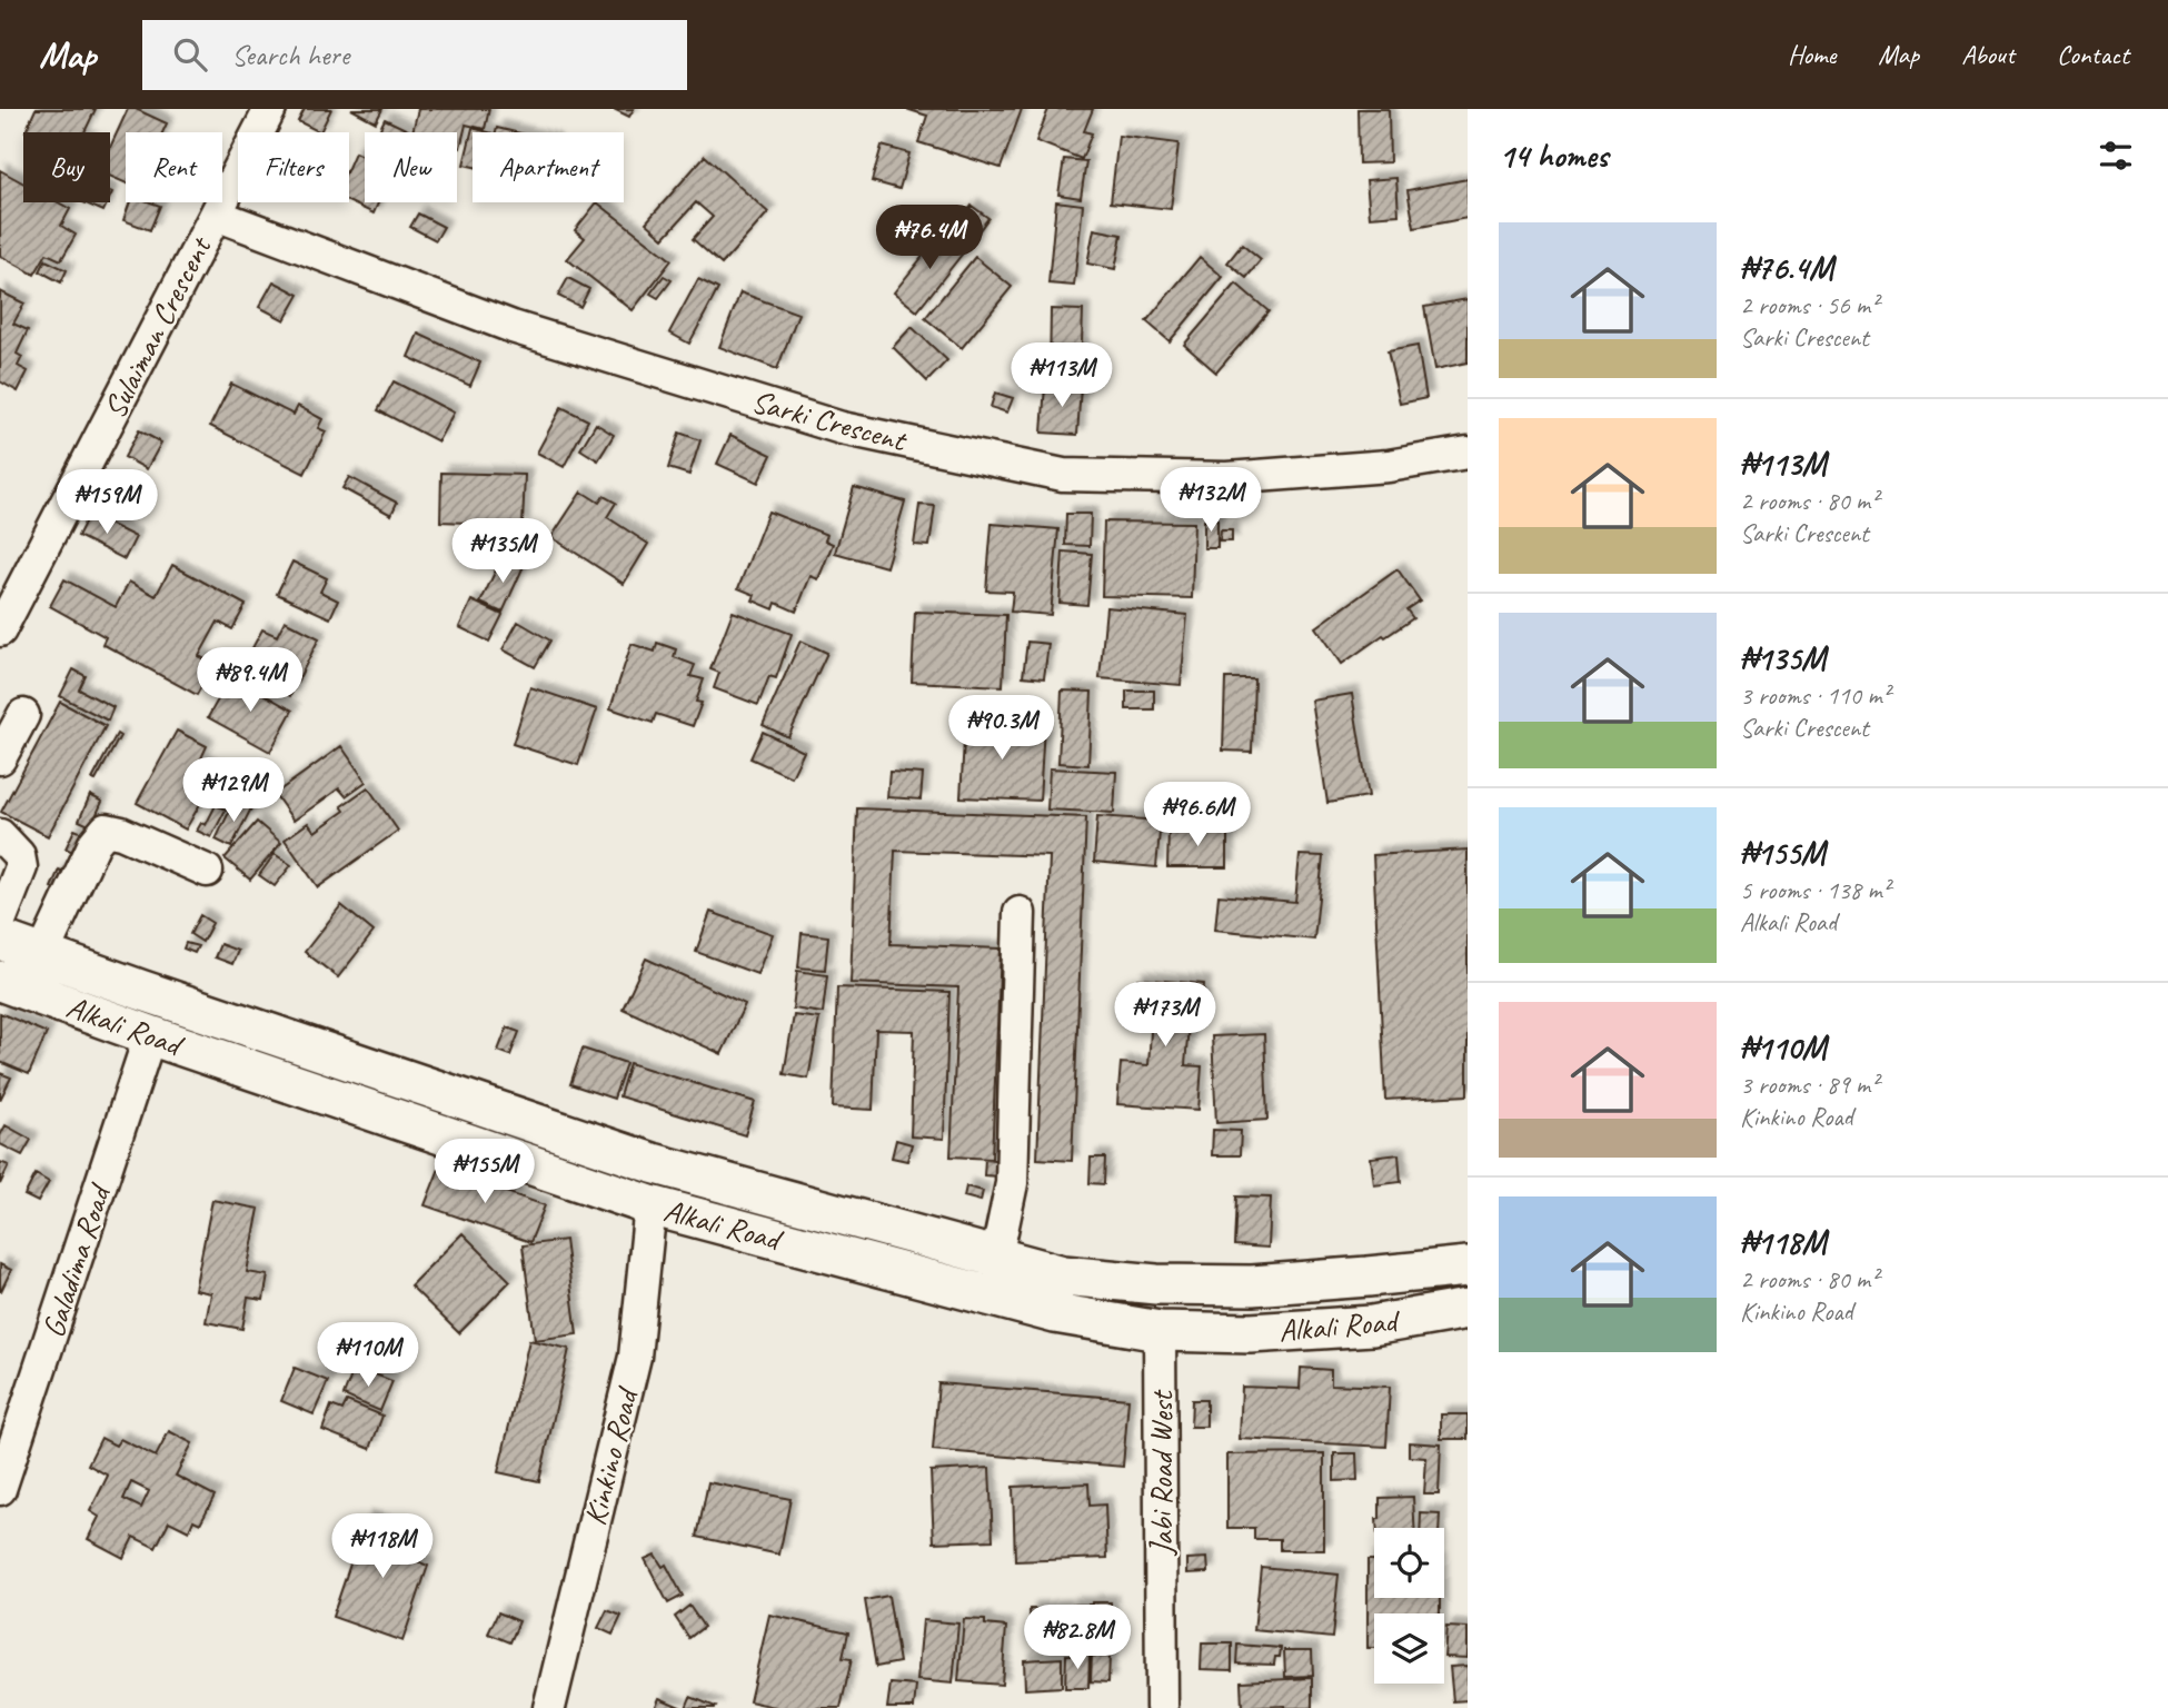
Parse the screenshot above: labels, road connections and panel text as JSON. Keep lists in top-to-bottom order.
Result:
{
  "streets": {
    "main road": ["Alkali Road"],
    "street": [
      "Sulaiman Crescent",
      "Sarki Crescent",
      "Galadima Road",
      "Kinkino Road",
      "Jabi Road West"
    ]
  },
  "crossings": [
    ["Sulaiman Crescent", "Sarki Crescent"],
    ["Alkali Road", "Galadima Road"],
    ["Alkali Road", "Kinkino Road"],
    ["Alkali Road", "Jabi Road West"]
  ],
  "page": {
    "header": "Map",
    "search": "Search here",
    "nav": [
      "Home",
      "Map",
      "About",
      "Contact"
    ],
    "heading": "14 homes",
    "chip": [
      "Buy",
      "Rent",
      "Filters",
      "New",
      "Apartment"
    ],
    "list": [
      {
        "name": "₦76.4M",
        "note": "2 rooms · 56 m² · Sarki Crescent"
      },
      {
        "name": "₦113M",
        "note": "2 rooms · 80 m² · Sarki Crescent"
      },
      {
        "name": "₦135M",
        "note": "3 rooms · 110 m² · Sarki Crescent"
      },
      {
        "name": "₦155M",
        "note": "5 rooms · 138 m² · Alkali Road"
      },
      {
        "name": "₦110M",
        "note": "3 rooms · 89 m² · Kinkino Road"
      },
      {
        "name": "₦118M",
        "note": "2 rooms · 80 m² · Kinkino Road"
      }
    ],
    "price": [
      "₦76.4M",
      "₦113M",
      "₦132M",
      "₦159M",
      "₦135M",
      "₦89.4M",
      "₦90.3M",
      "₦129M",
      "₦96.6M",
      "₦173M",
      "₦155M",
      "₦110M",
      "₦118M",
      "₦82.8M"
    ]
  }
}
